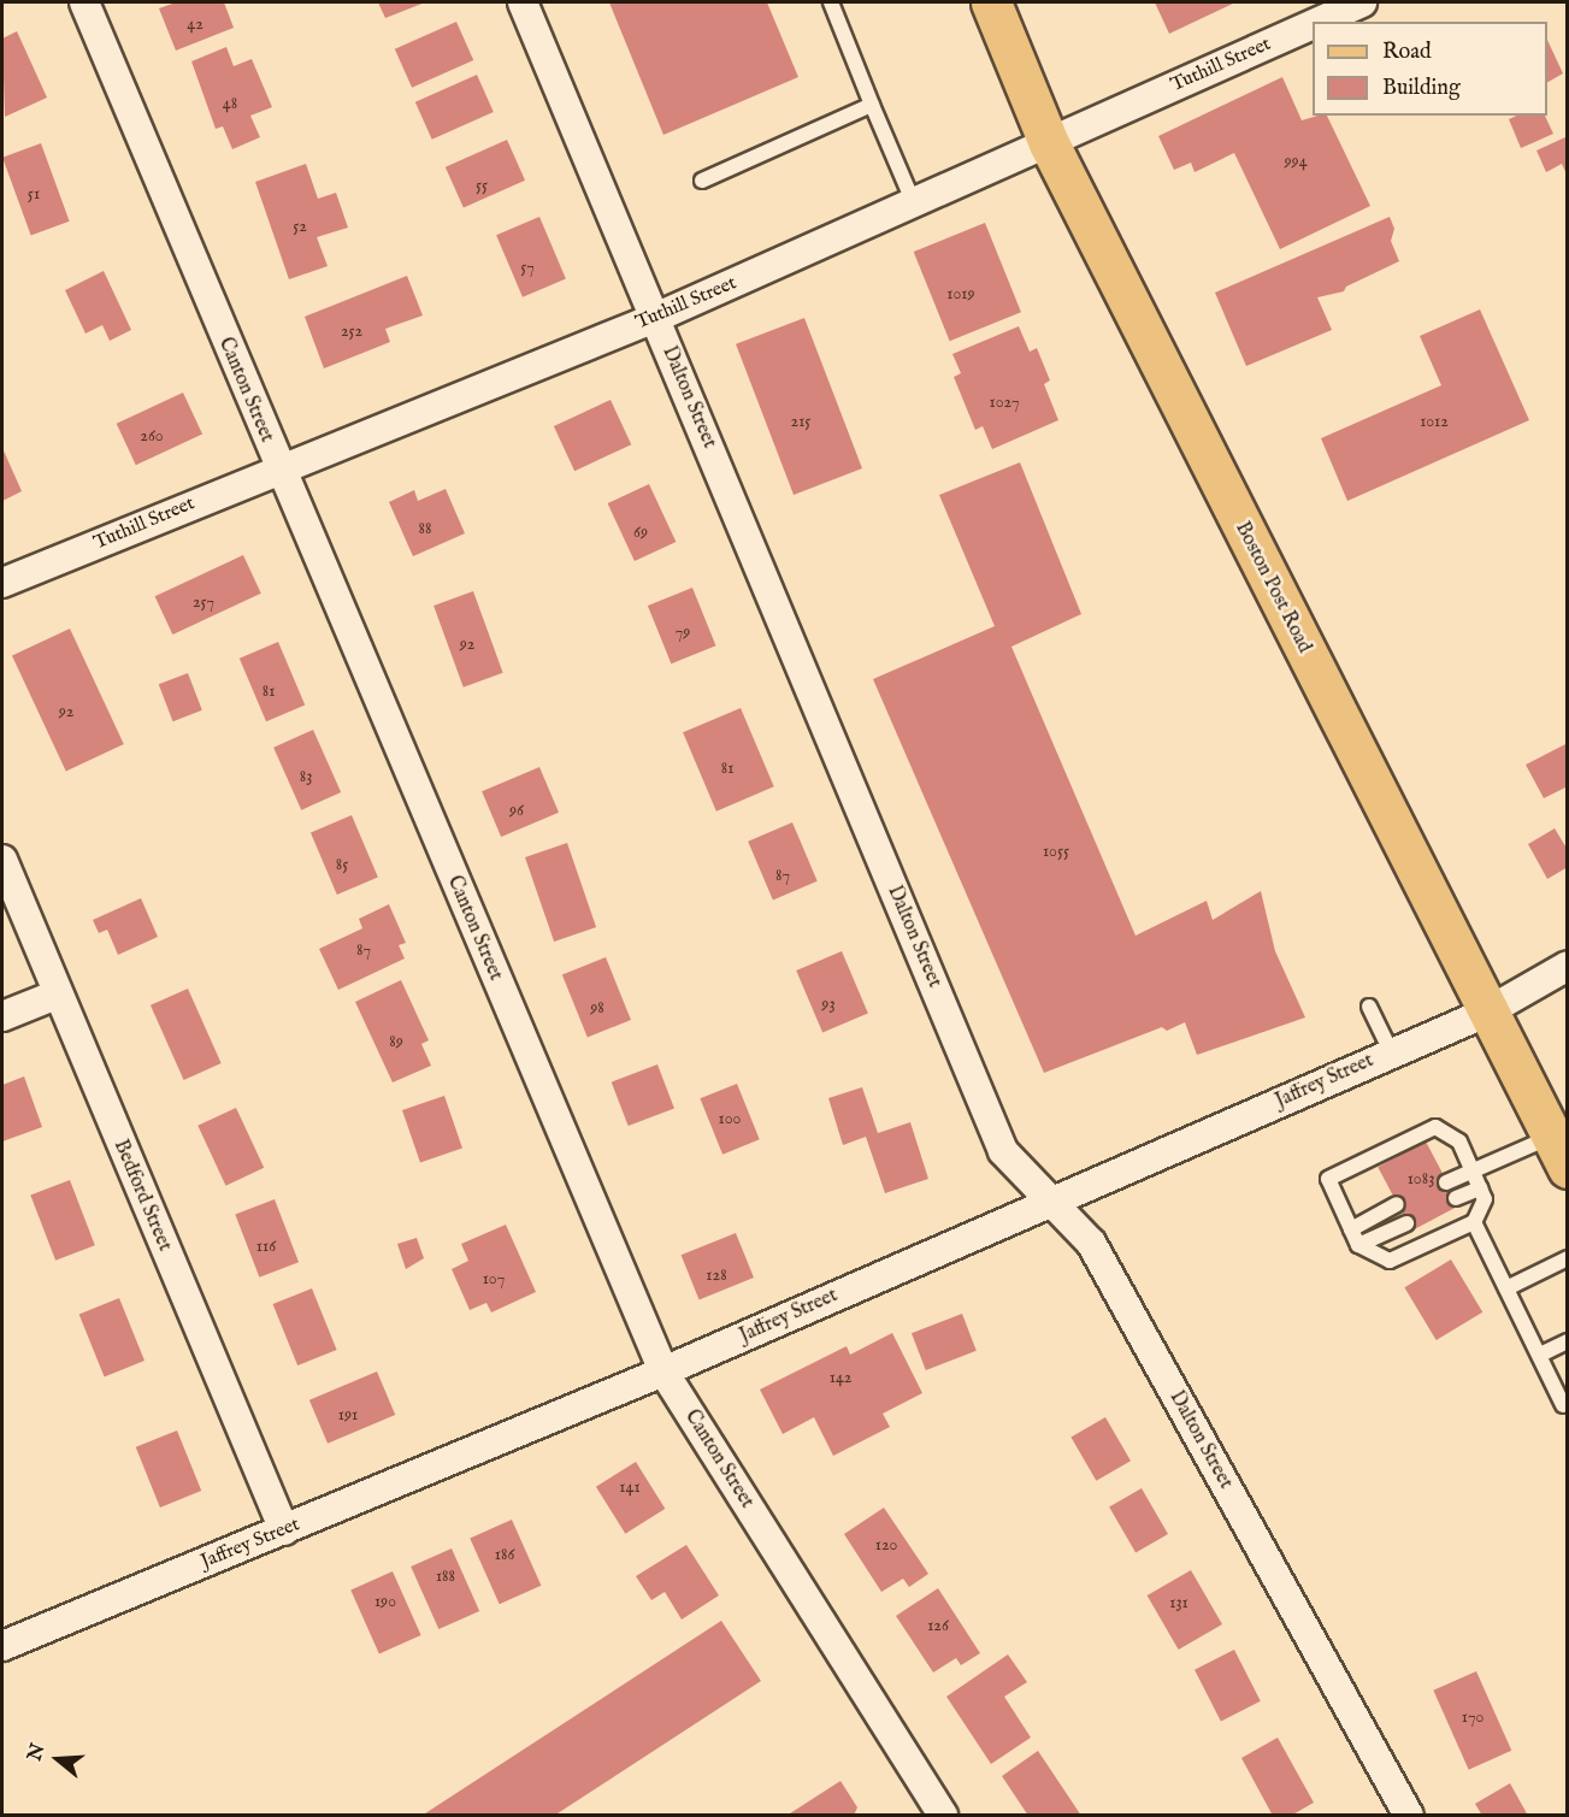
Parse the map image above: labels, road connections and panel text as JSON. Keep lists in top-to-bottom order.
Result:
{
  "streets": {
    "main road": ["Boston Post Road"],
    "street": [
      "Tuthill Street",
      "Canton Street",
      "Dalton Street",
      "Jaffrey Street",
      "Bedford Street"
    ]
  },
  "crossings": [
    ["Tuthill Street", "Canton Street"],
    ["Tuthill Street", "Dalton Street"],
    ["Tuthill Street", "Boston Post Road"],
    ["Canton Street", "Jaffrey Street"],
    ["Dalton Street", "Jaffrey Street"],
    ["Boston Post Road", "Jaffrey Street"],
    ["Jaffrey Street", "Bedford Street"]
  ],
  "house_numbers": [
    "42",
    "48",
    "994",
    "55",
    "51",
    "52",
    "57",
    "1019",
    "252",
    "1027",
    "215",
    "1012",
    "260",
    "88",
    "69",
    "257",
    "79",
    "92",
    "81",
    "92",
    "81",
    "83",
    "96",
    "1055",
    "85",
    "87",
    "87",
    "93",
    "98",
    "89",
    "100",
    "1083",
    "116",
    "128",
    "107",
    "142",
    "191",
    "141",
    "120",
    "186",
    "188",
    "190",
    "131",
    "126",
    "170"
  ],
  "legend": ["Road", "Building"],
  "north": "left"
}
